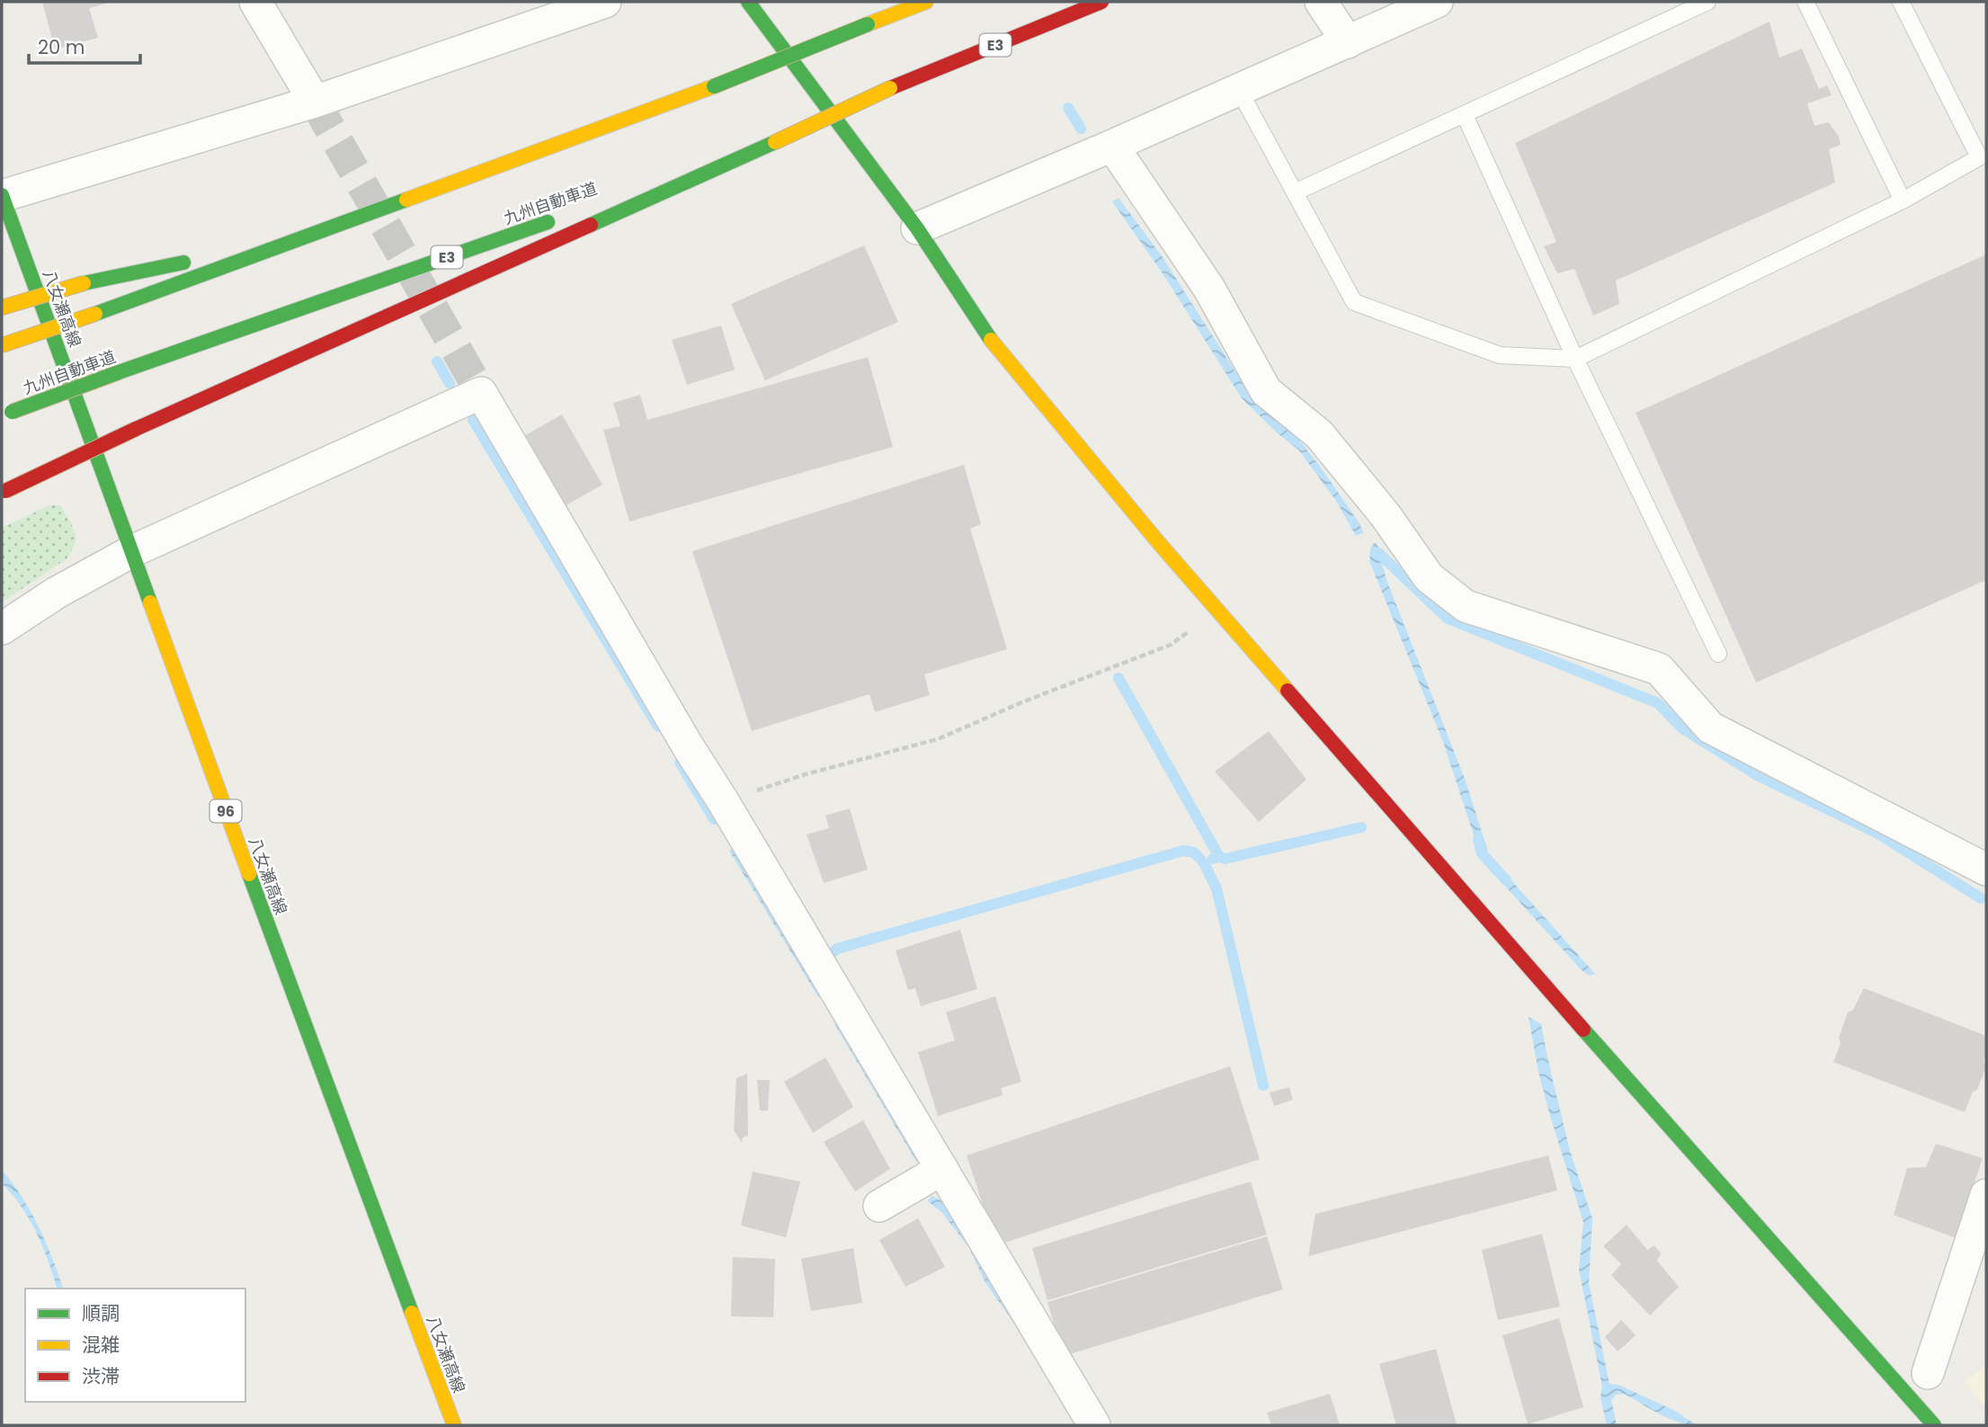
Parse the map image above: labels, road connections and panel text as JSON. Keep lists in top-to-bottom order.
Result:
{
  "streets": {
    "main road": [
      "E3",
      "九州自動車道",
      "八女瀬高線",
      "96"
    ]
  },
  "legend": ["順調", "混雑", "渋滞"],
  "scale_bar": "20 m"
}
